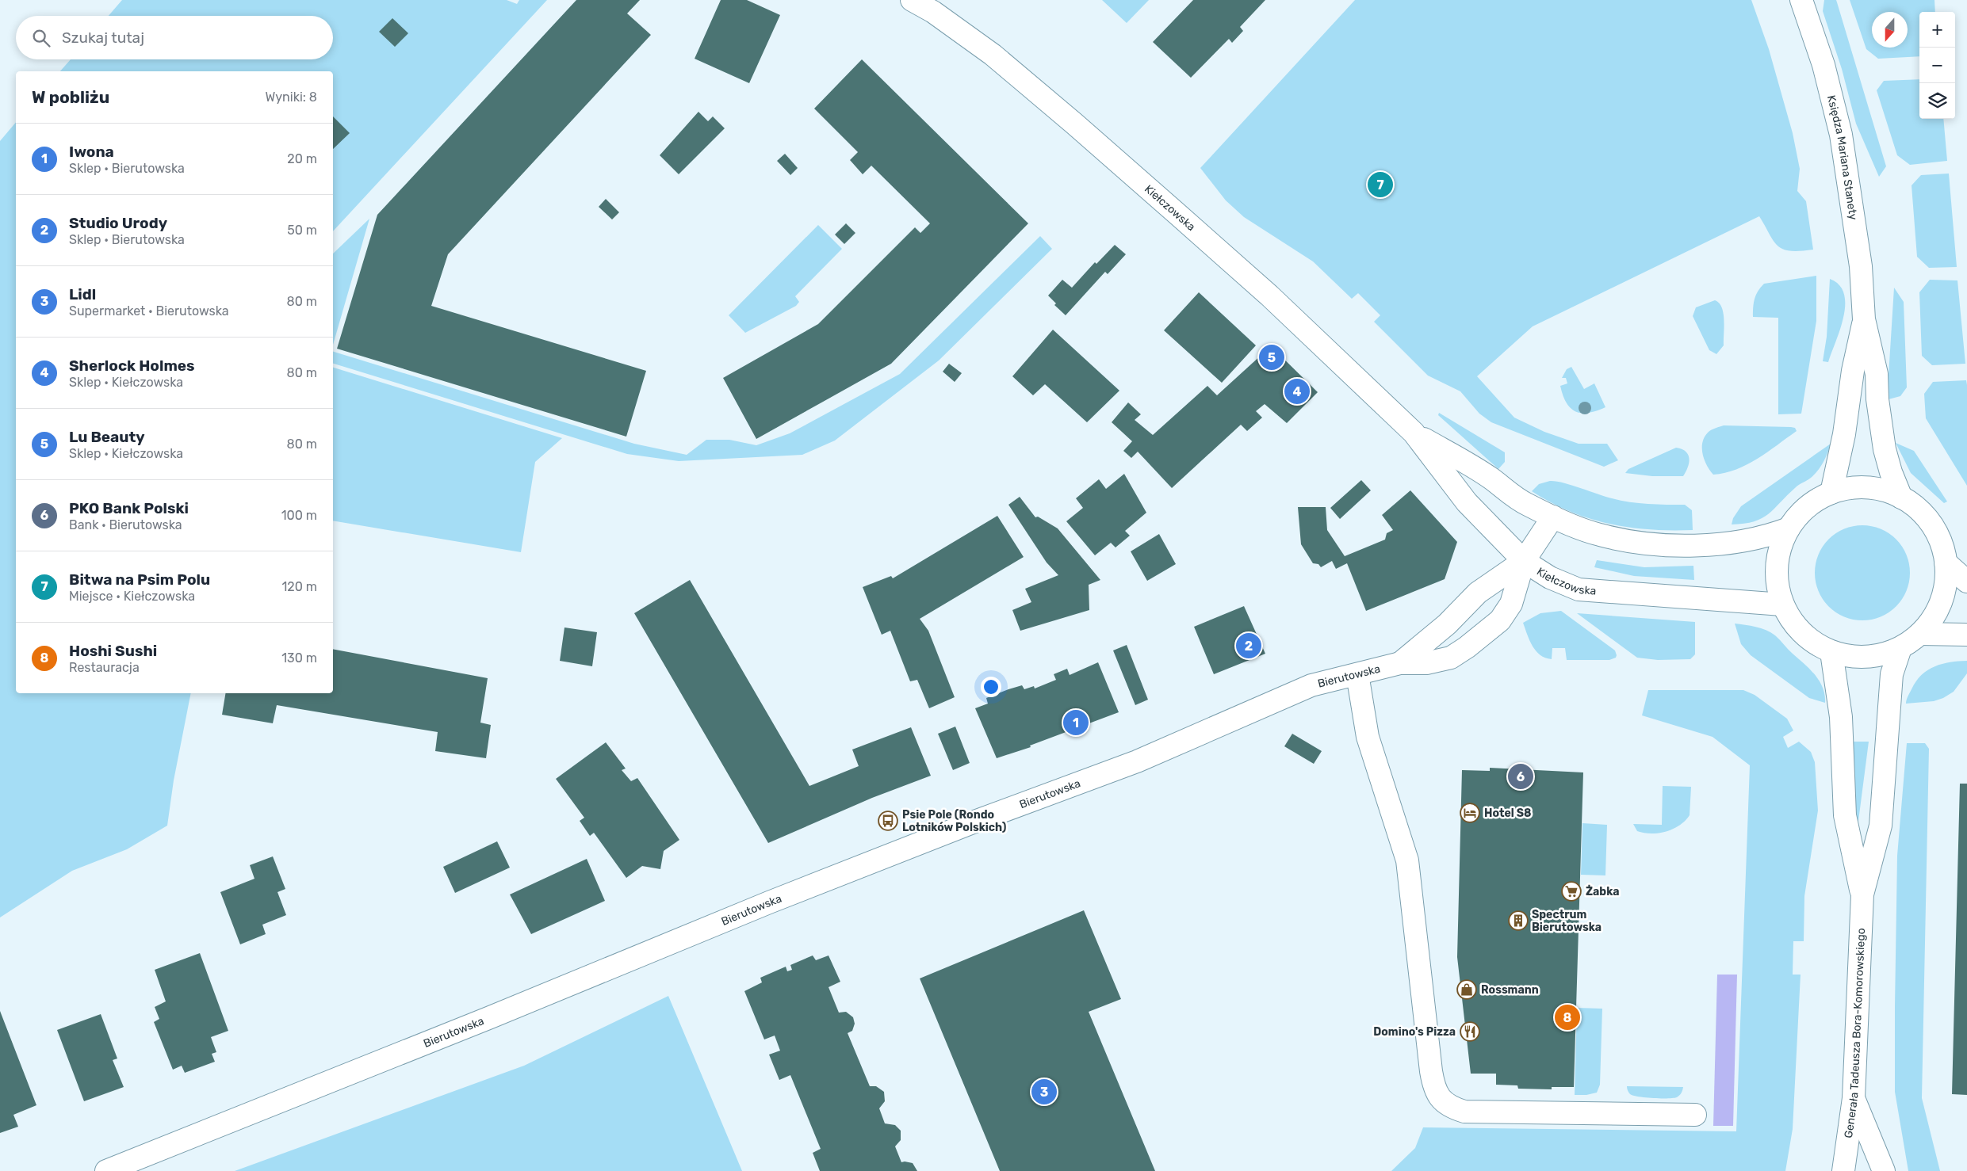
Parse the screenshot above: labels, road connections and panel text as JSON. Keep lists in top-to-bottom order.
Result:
{
  "streets": {
    "street": [
      "Księdza Mariana Stanety",
      "Kiełczowska",
      "Bierutowska",
      "Generała Tadeusza Bora-Komorowskiego"
    ]
  },
  "crossings": [
    ["Kiełczowska", "Bierutowska"]
  ],
  "places": {
    "hotel": ["Hotel S8"],
    "bus stop": ["Psie Pole (Rondo Lotników Polskich)"],
    "supermarket": ["Żabka"],
    "building": ["Spectrum Bierutowska"],
    "shop": ["Rossmann"],
    "restaurant": ["Domino's Pizza"]
  },
  "north": "bottom",
  "page": {
    "map_buttons": ["+", "−"],
    "search": "Szukaj tutaj",
    "heading": ["W pobliżu", "Wyniki: 8"],
    "list": [
      {
        "mark": "1",
        "name": "Iwona",
        "note": "Sklep · Bierutowska",
        "value": "20 m"
      },
      {
        "mark": "2",
        "name": "Studio Urody",
        "note": "Sklep · Bierutowska",
        "value": "50 m"
      },
      {
        "mark": "3",
        "name": "Lidl",
        "note": "Supermarket · Bierutowska",
        "value": "80 m"
      },
      {
        "mark": "4",
        "name": "Sherlock Holmes",
        "note": "Sklep · Kiełczowska",
        "value": "80 m"
      },
      {
        "mark": "5",
        "name": "Lu Beauty",
        "note": "Sklep · Kiełczowska",
        "value": "80 m"
      },
      {
        "mark": "6",
        "name": "PKO Bank Polski",
        "note": "Bank · Bierutowska",
        "value": "100 m"
      },
      {
        "mark": "7",
        "name": "Bitwa na Psim Polu",
        "note": "Miejsce · Kiełczowska",
        "value": "120 m"
      },
      {
        "mark": "8",
        "name": "Hoshi Sushi",
        "note": "Restauracja",
        "value": "130 m"
      }
    ],
    "pins": [
      "7",
      "5",
      "4",
      "2",
      "1",
      "6",
      "8",
      "3"
    ]
  }
}
